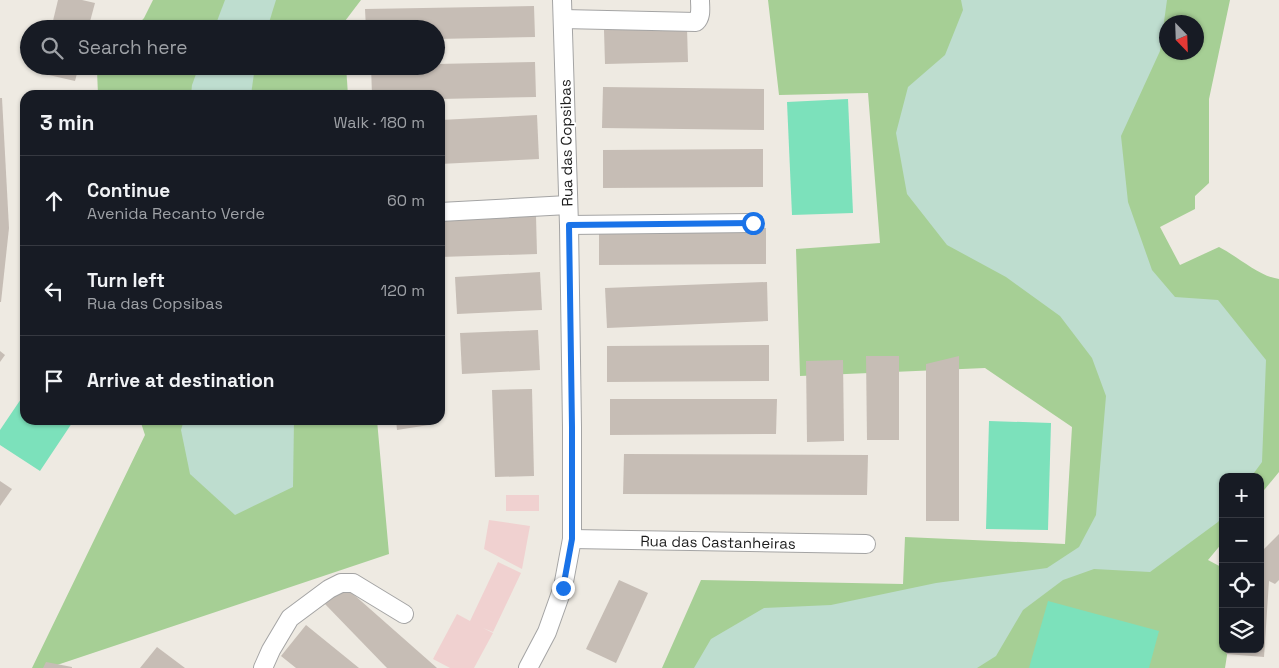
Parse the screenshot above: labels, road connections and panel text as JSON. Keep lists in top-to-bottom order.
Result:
{
  "streets": {
    "street": ["Rua das Copsibas", "Rua das Castanheiras"]
  },
  "crossings": [
    ["Rua das Copsibas", "Rua das Castanheiras"]
  ],
  "north": "bottom right",
  "page": {
    "search": "Search here",
    "heading": ["3 min", "Walk · 180 m"],
    "list": [
      ["Continue", "Avenida Recanto Verde", "60 m"],
      ["Turn left", "Rua das Copsibas", "120 m"],
      "Arrive at destination"
    ],
    "map_buttons": ["+", "−"]
  }
}
